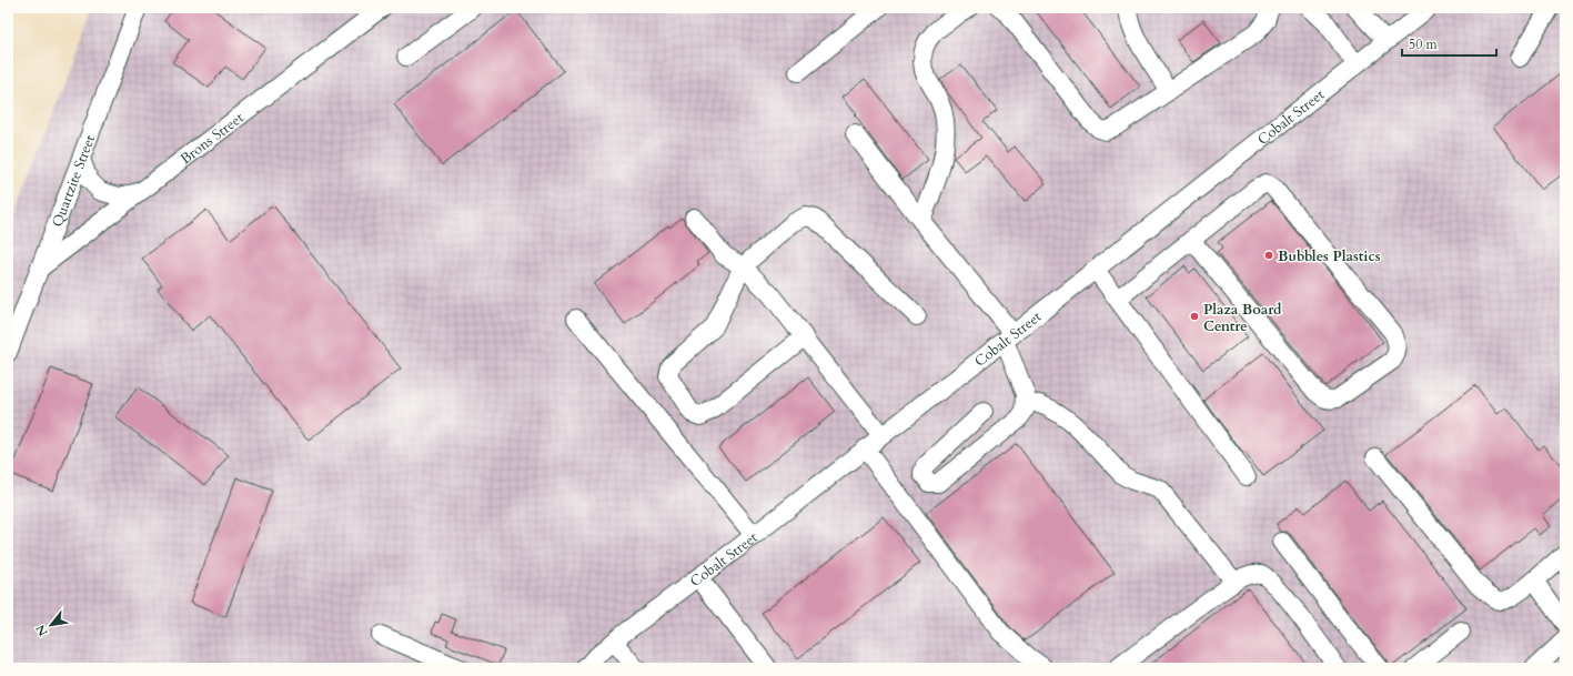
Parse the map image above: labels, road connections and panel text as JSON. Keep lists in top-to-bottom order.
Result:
{
  "streets": {
    "street": ["Cobalt Street", "Brons Street", "Quartzite Street"]
  },
  "crossings": [
    ["Brons Street", "Quartzite Street"]
  ],
  "places": ["Bubbles Plastics", "Plaza Board Centre"],
  "scale_bar": "50 m",
  "north": "bottom left"
}
